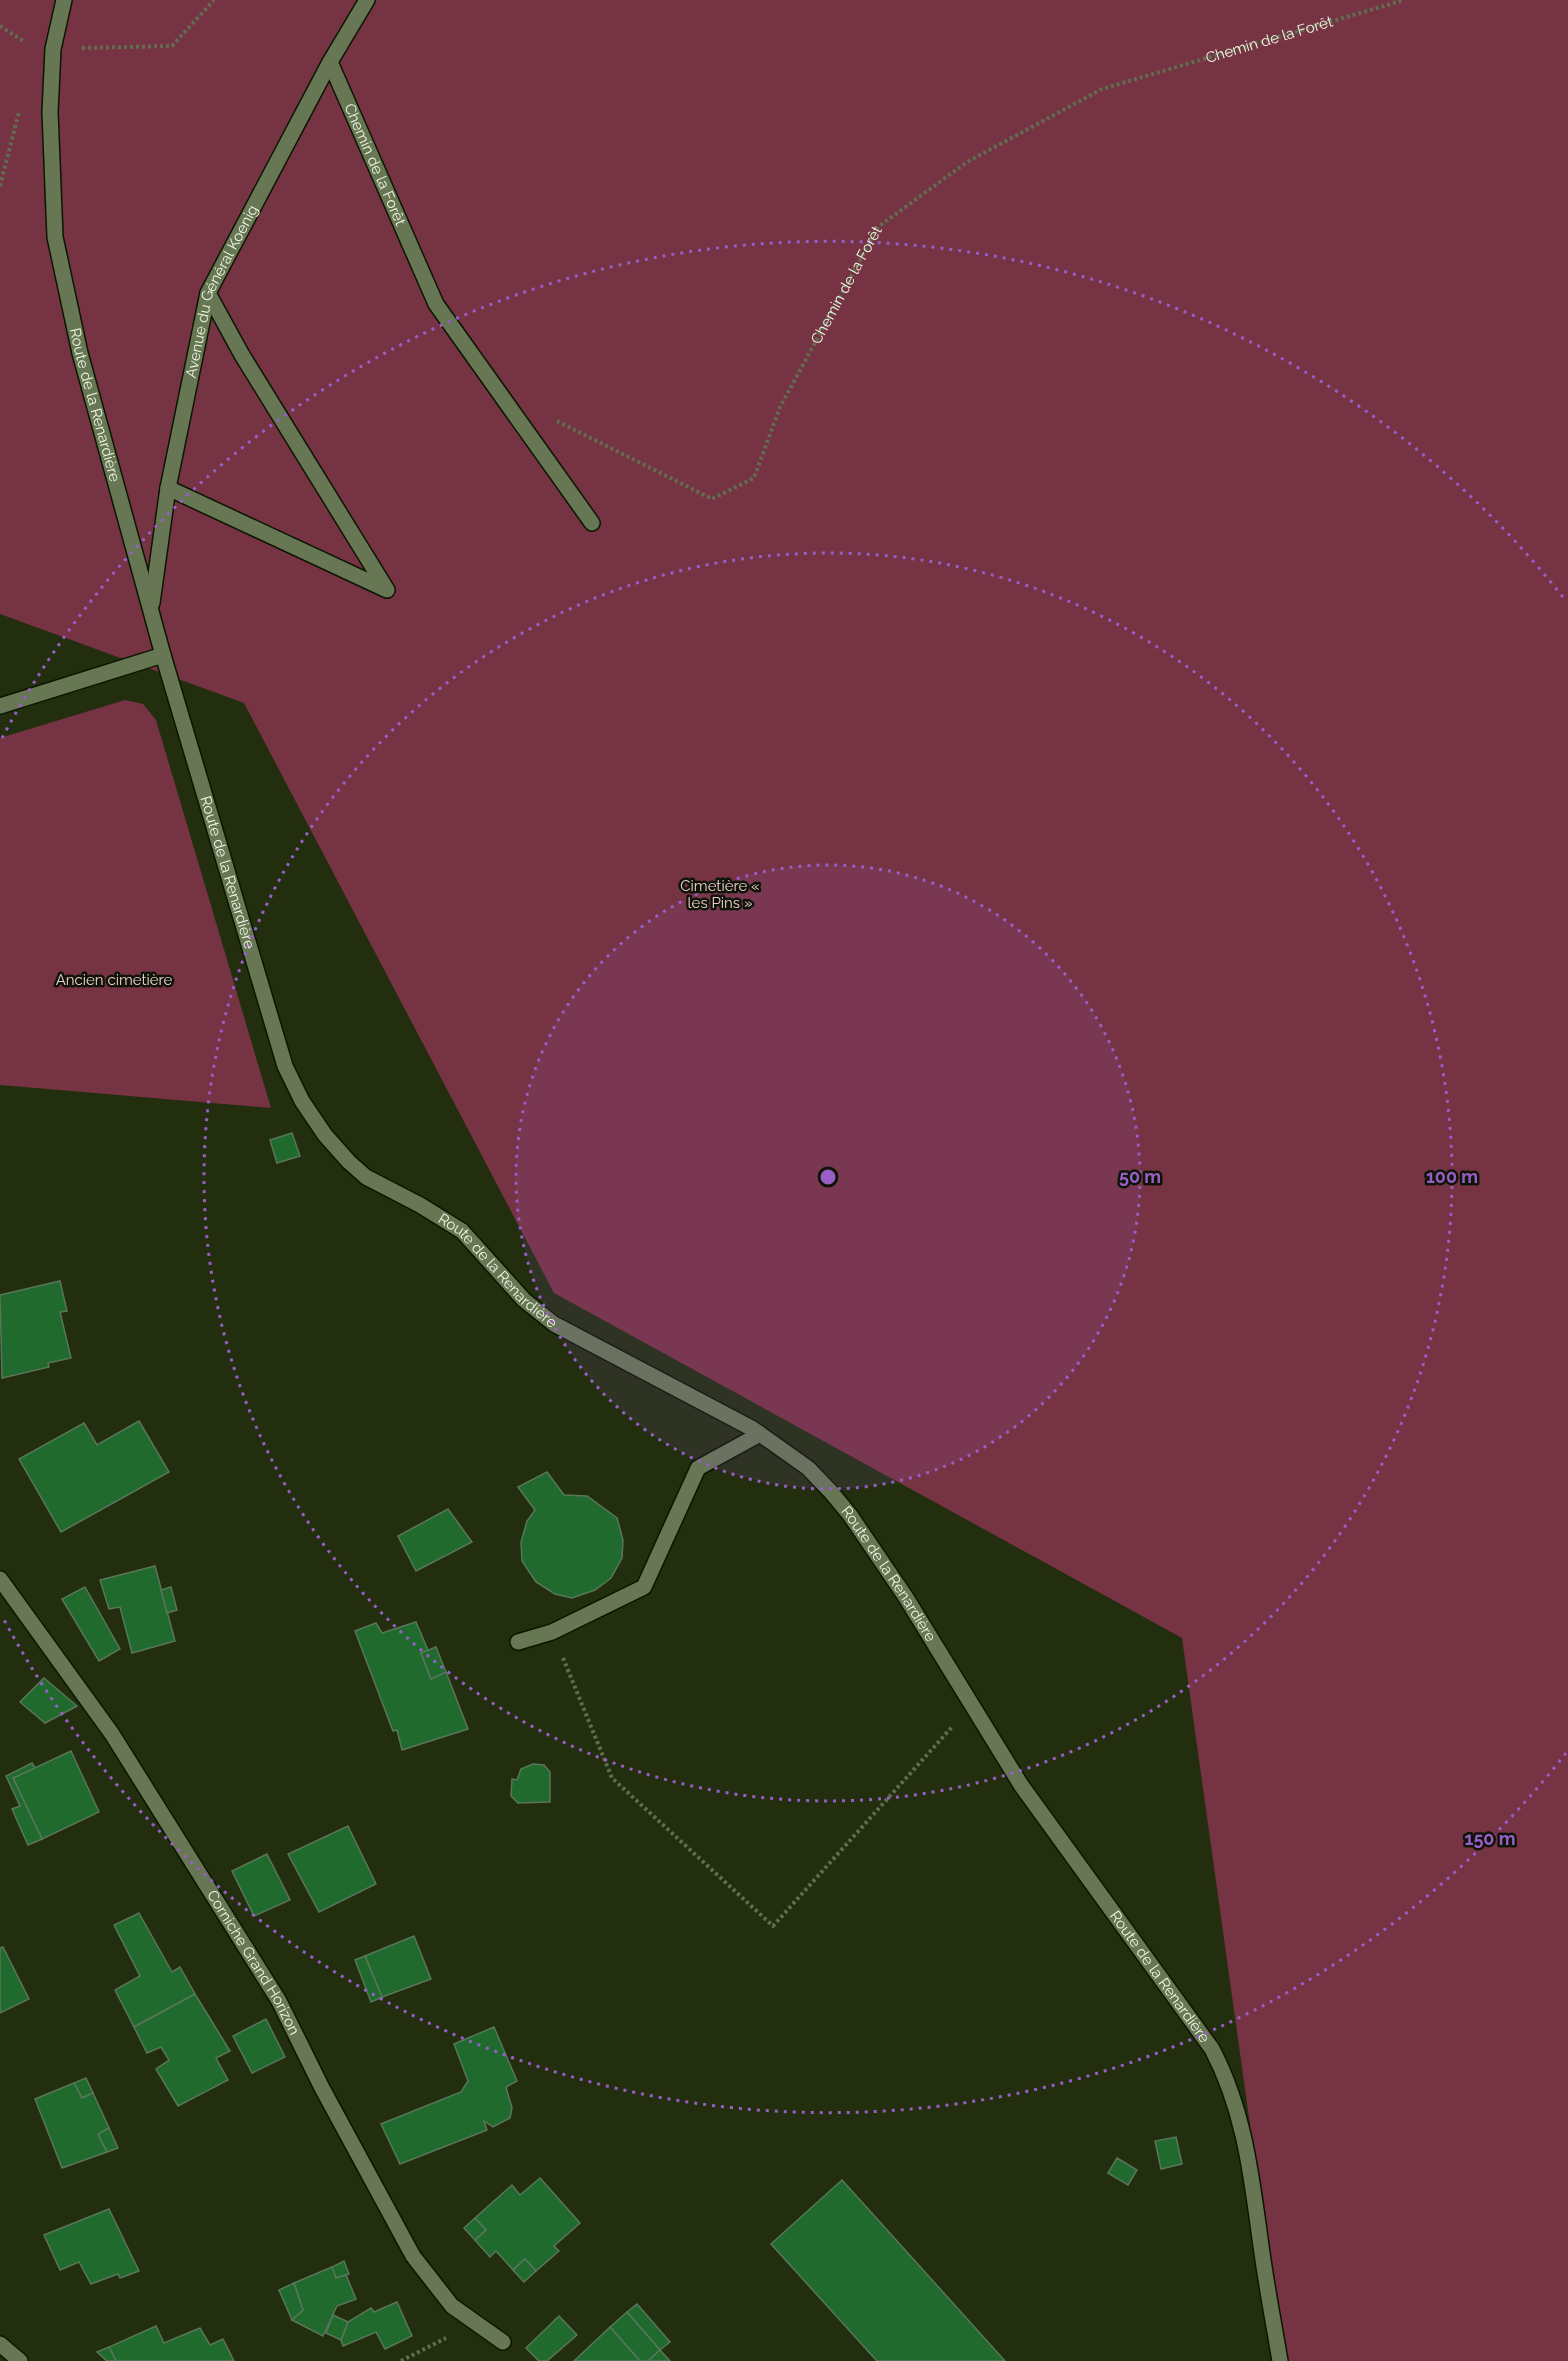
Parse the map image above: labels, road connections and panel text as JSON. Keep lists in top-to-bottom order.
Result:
{
  "streets": {
    "street": [
      "Chemin de la Forêt",
      "Avenue du Général Koenig",
      "Route de la Renardière",
      "Corniche Grand Horizon"
    ]
  },
  "crossings": [
    ["Chemin de la Forêt", "Avenue du Général Koenig"],
    ["Avenue du Général Koenig", "Route de la Renardière"]
  ],
  "parks": ["Cimetière « les Pins »", "Ancien cimetière"],
  "rings": ["50 m", "100 m", "150 m"]
}
